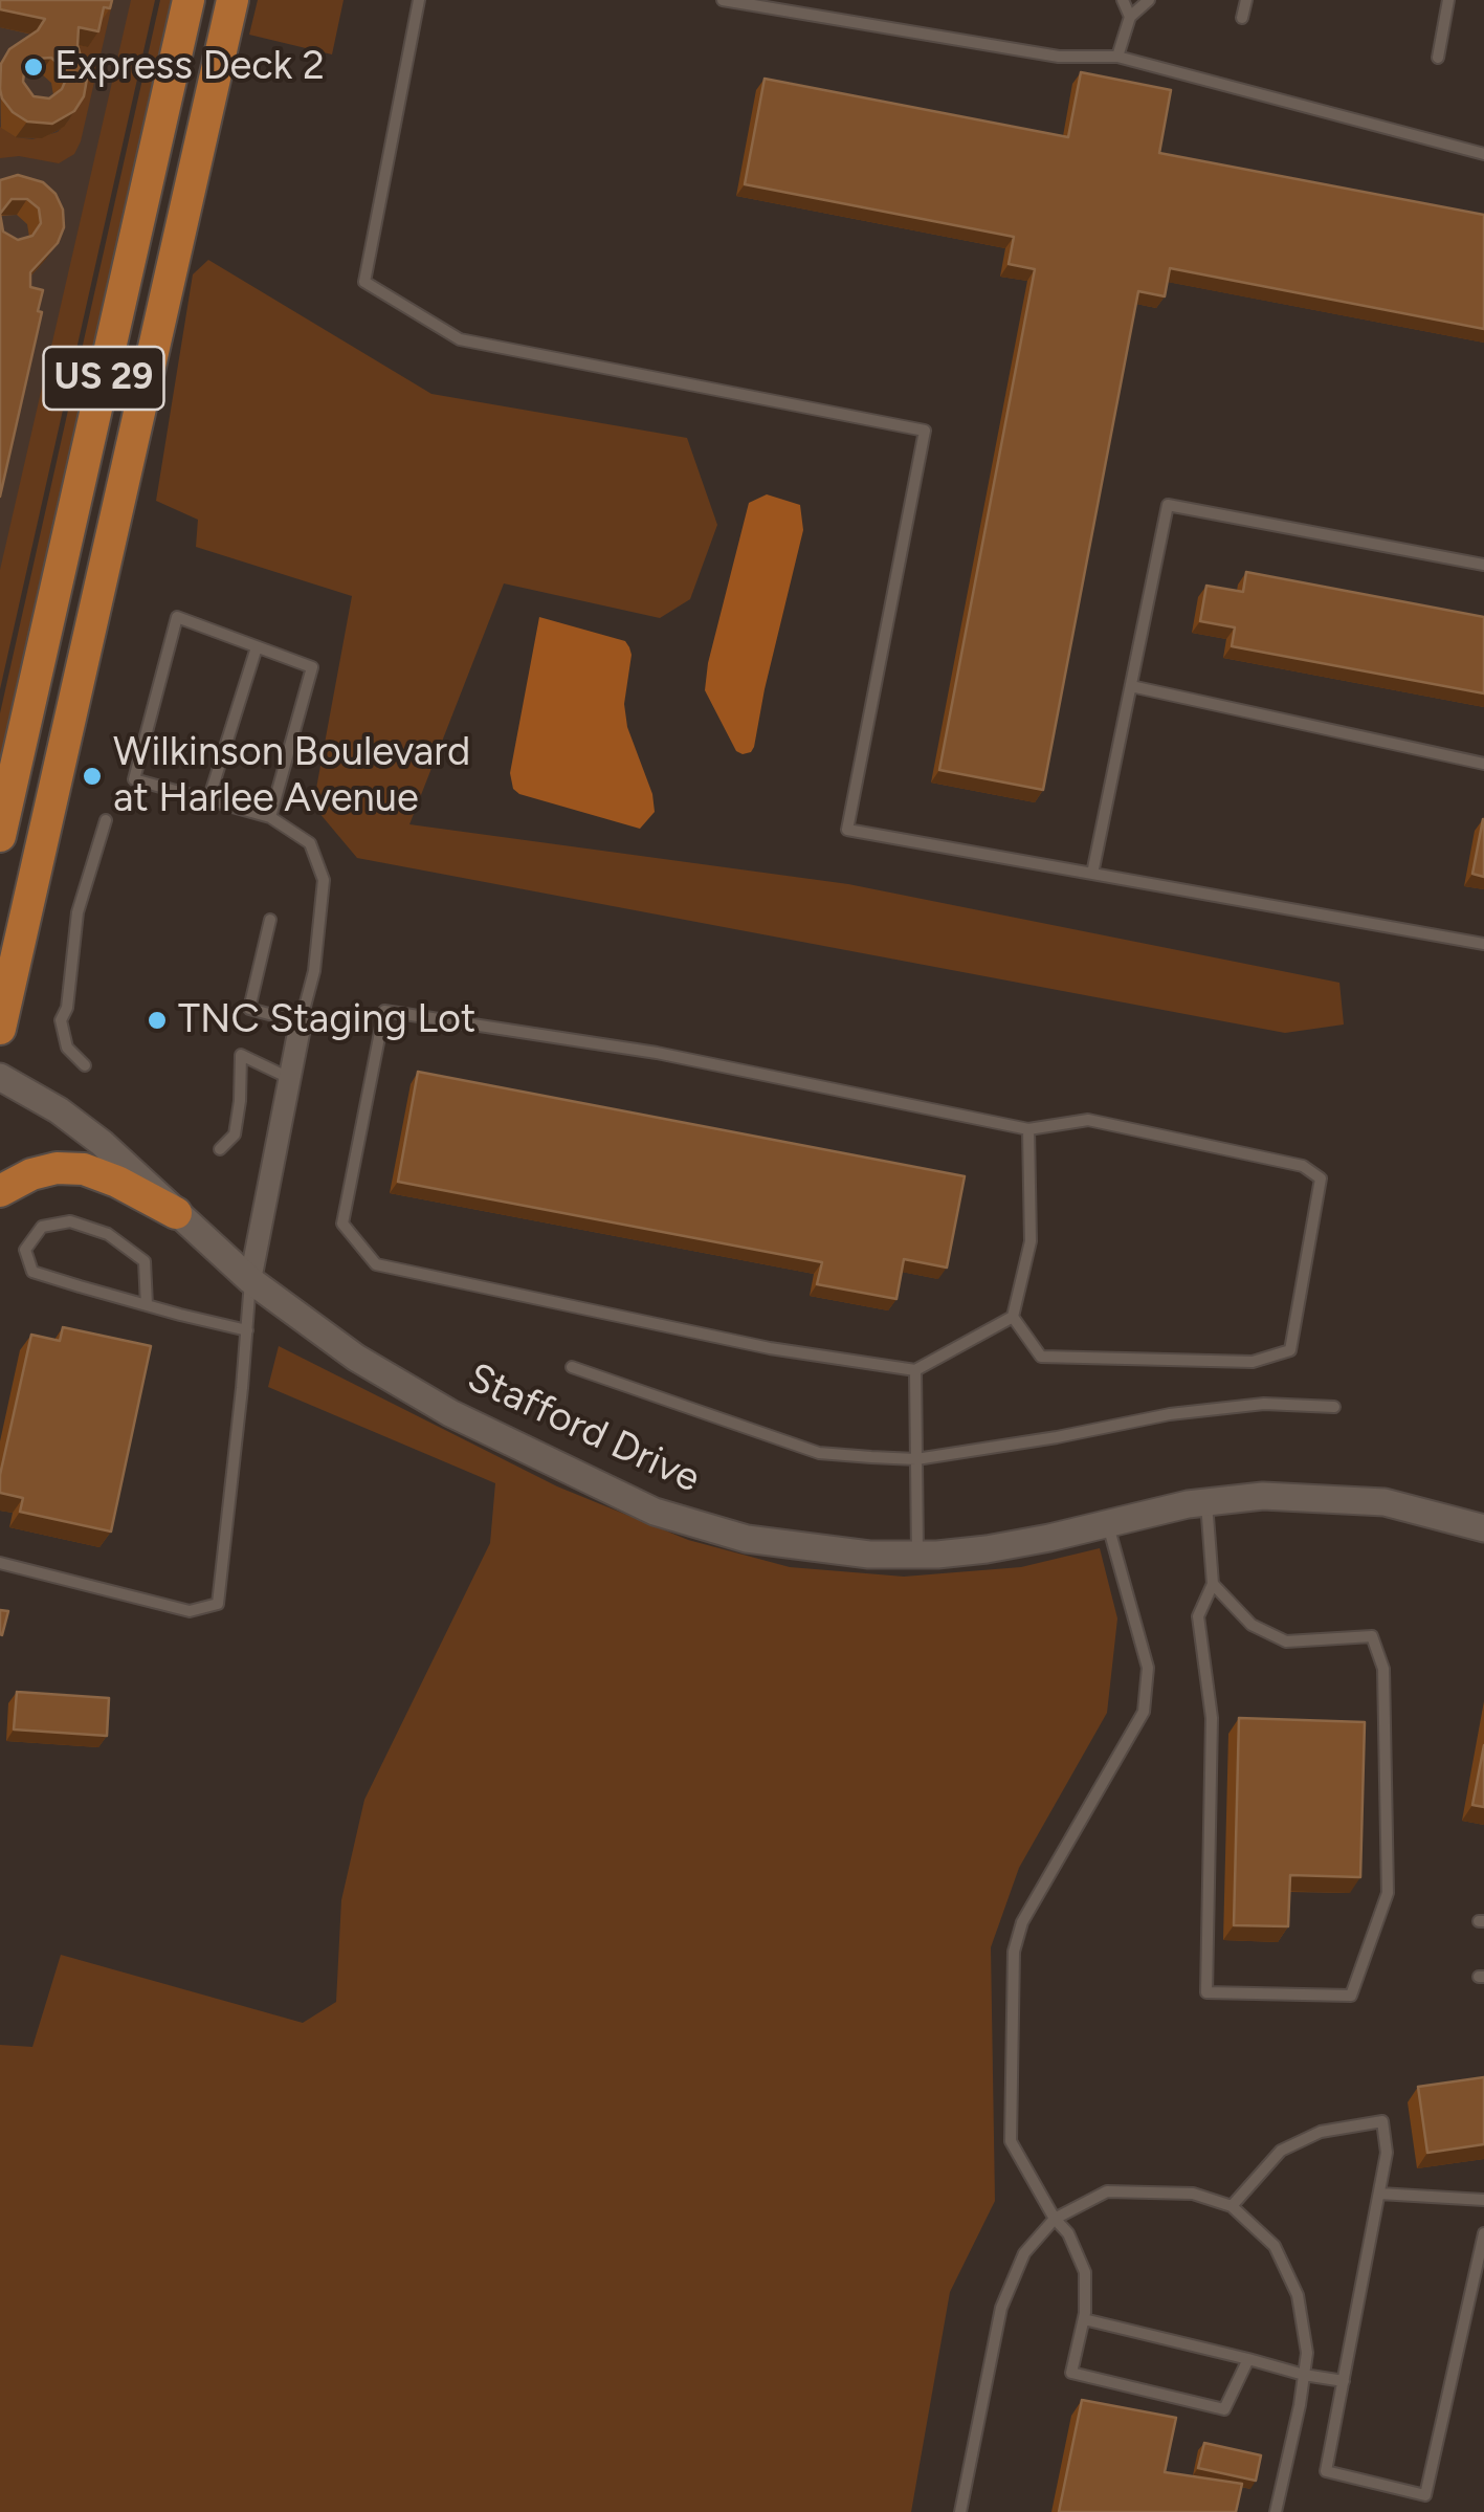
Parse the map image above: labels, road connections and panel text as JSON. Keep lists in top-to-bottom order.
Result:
{
  "streets": {
    "main road": ["US 29"],
    "street": ["Stafford Drive"]
  },
  "places": ["Express Deck 2", "Wilkinson Boulevard at Harlee Avenue", "TNC Staging Lot"]
}
